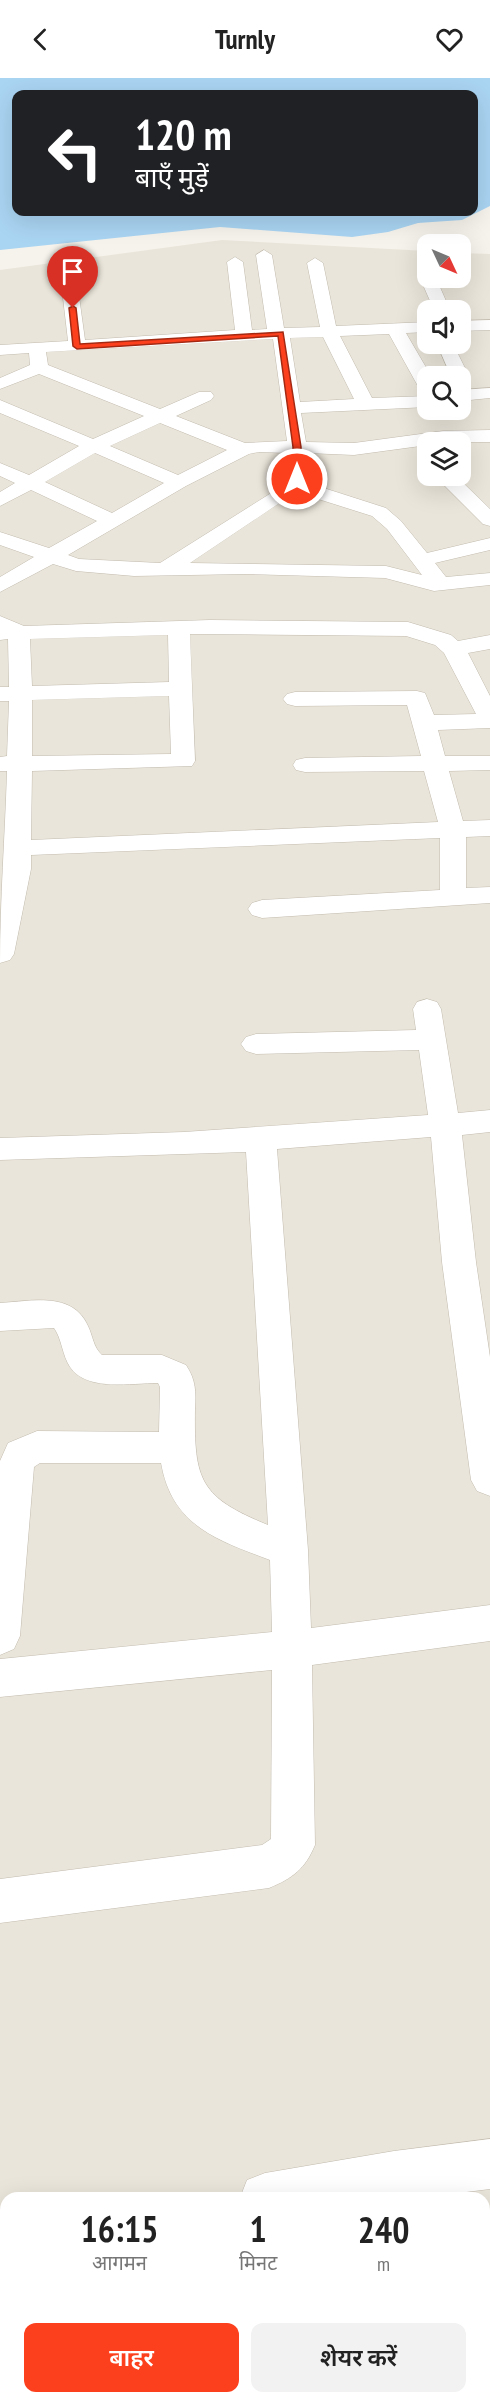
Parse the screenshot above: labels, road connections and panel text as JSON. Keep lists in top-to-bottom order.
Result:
{
  "north": "bottom right",
  "page": {
    "header": "Turnly",
    "turn": ["120 m", "बाएँ मुड़ें"],
    "eta": [
      "16:15",
      "आगमन",
      "1",
      "मिनट",
      "240",
      "m"
    ],
    "buttons": ["बाहर", "शेयर करें"]
  }
}
